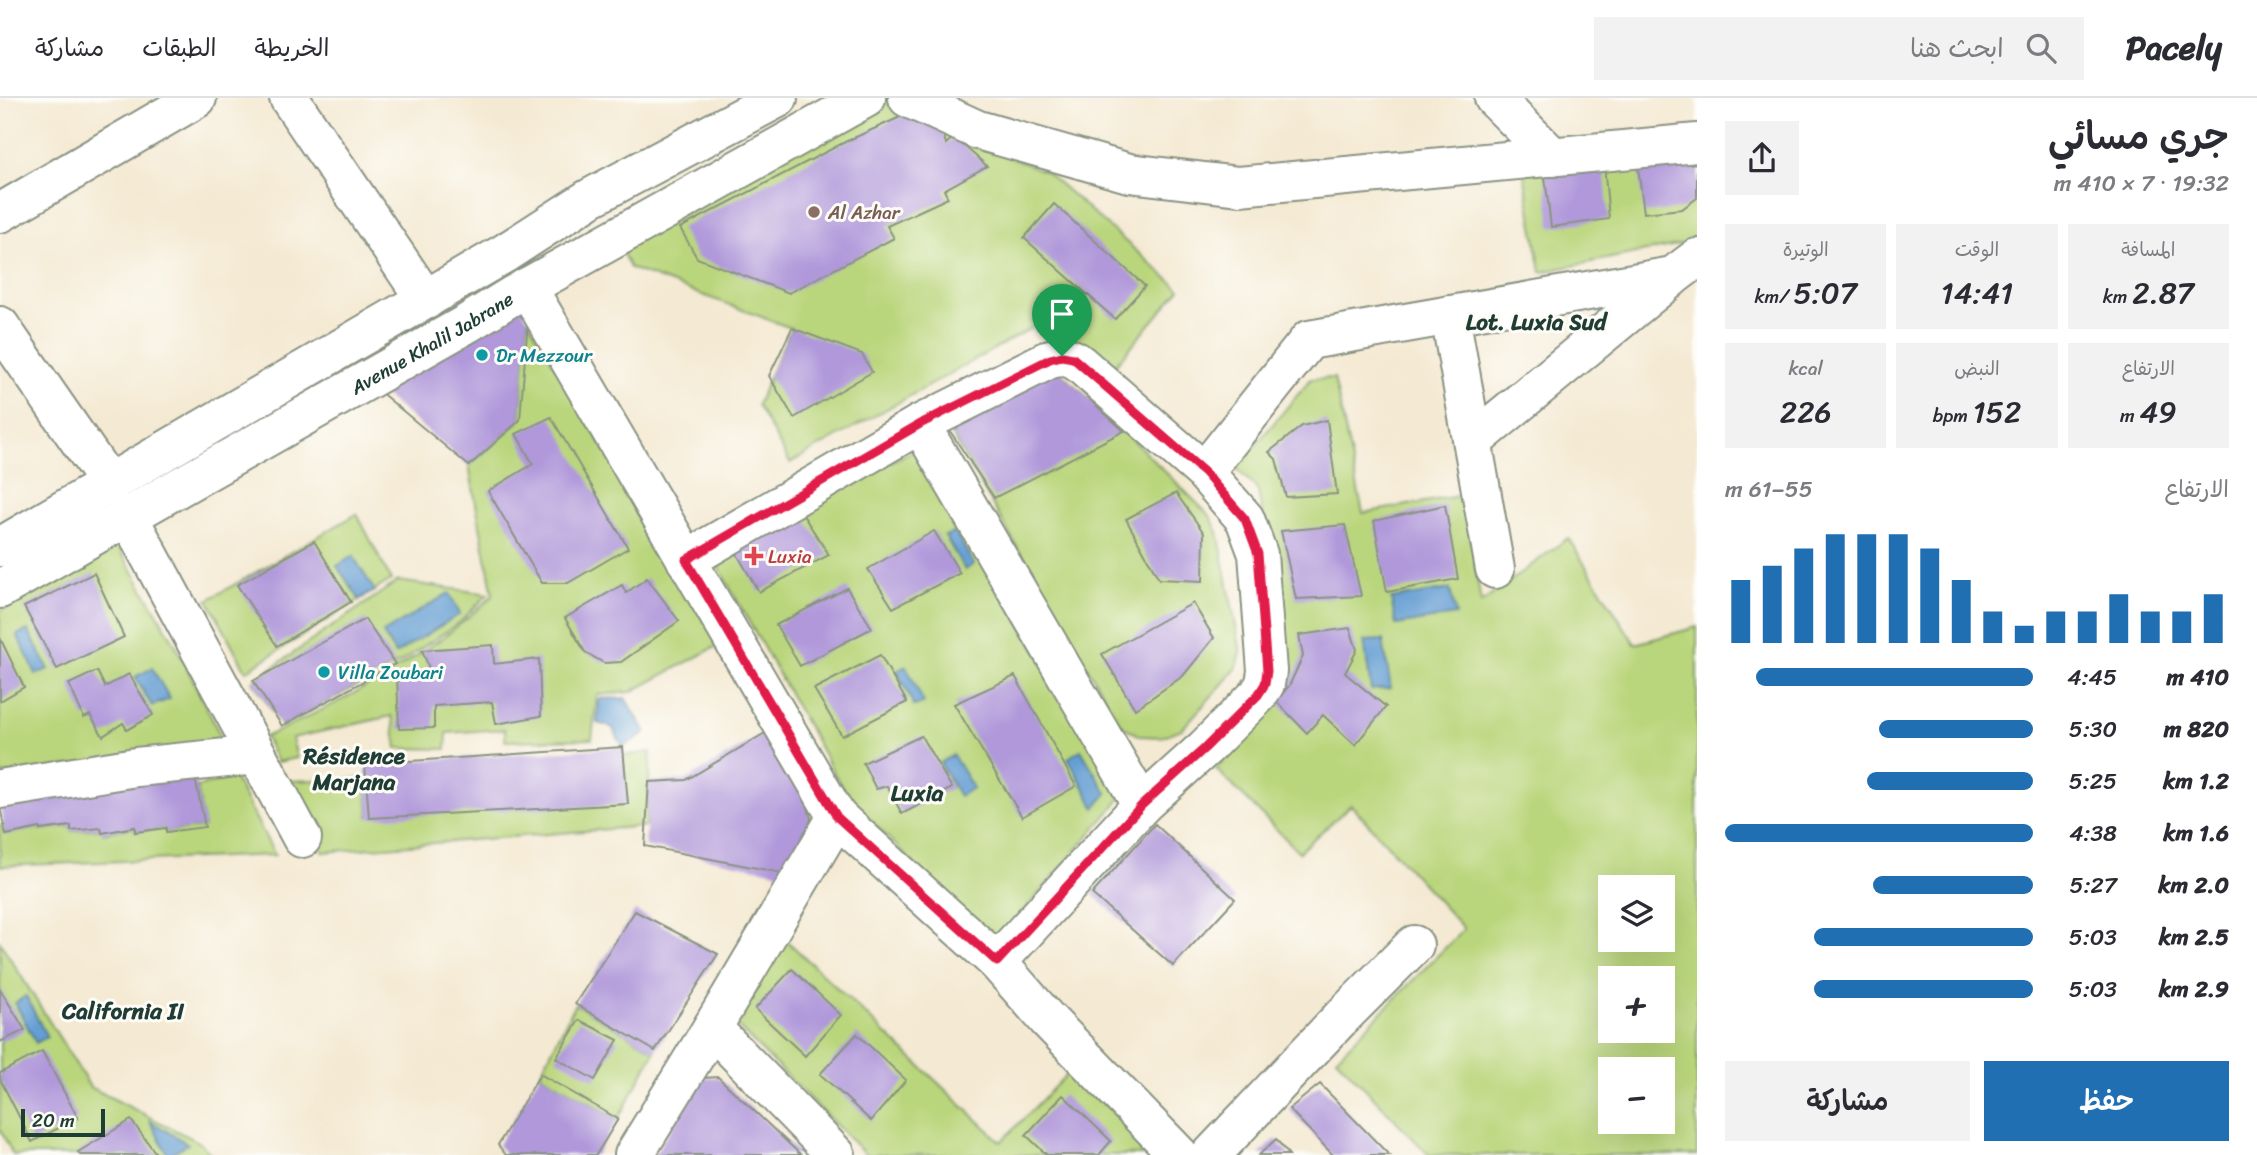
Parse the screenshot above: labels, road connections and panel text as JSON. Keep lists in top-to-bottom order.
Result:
{
  "streets": {
    "street": ["Avenue Khalil Jabrane"]
  },
  "districts": [
    "Lot. Luxia Sud",
    "Résidence Marjana",
    "Luxia",
    "California II"
  ],
  "places": {
    "other": ["Al Azhar", "Dr Mezzour", "Villa Zoubari"],
    "health": ["Luxia"]
  },
  "scale_bar": "20 m",
  "page": {
    "header": "Pacely",
    "search": "ابحث هنا",
    "nav": ["الخريطة", "الطبقات", "مشاركة"],
    "heading": ["جري مسائي", "19:32 · 7 × 410 m"],
    "stats": [
      ["المسافة", "2.87 km"],
      ["الوقت", "14:41"],
      ["الوتيرة", "5:07 /km"],
      ["الارتفاع", "49 m"],
      ["النبض", "152 bpm"],
      ["kcal", "226"]
    ],
    "chart": ["الارتفاع", "55–61 m"],
    "list": [
      {
        "name": "410 m",
        "note": "4:45"
      },
      {
        "name": "820 m",
        "note": "5:30"
      },
      {
        "name": "1.2 km",
        "note": "5:25"
      },
      {
        "name": "1.6 km",
        "note": "4:38"
      },
      {
        "name": "2.0 km",
        "note": "5:27"
      },
      {
        "name": "2.5 km",
        "note": "5:03"
      },
      {
        "name": "2.9 km",
        "note": "5:03"
      }
    ],
    "map_buttons": ["+", "−"],
    "buttons": ["حفظ", "مشاركة"],
    "scale": "20 m"
  }
}
